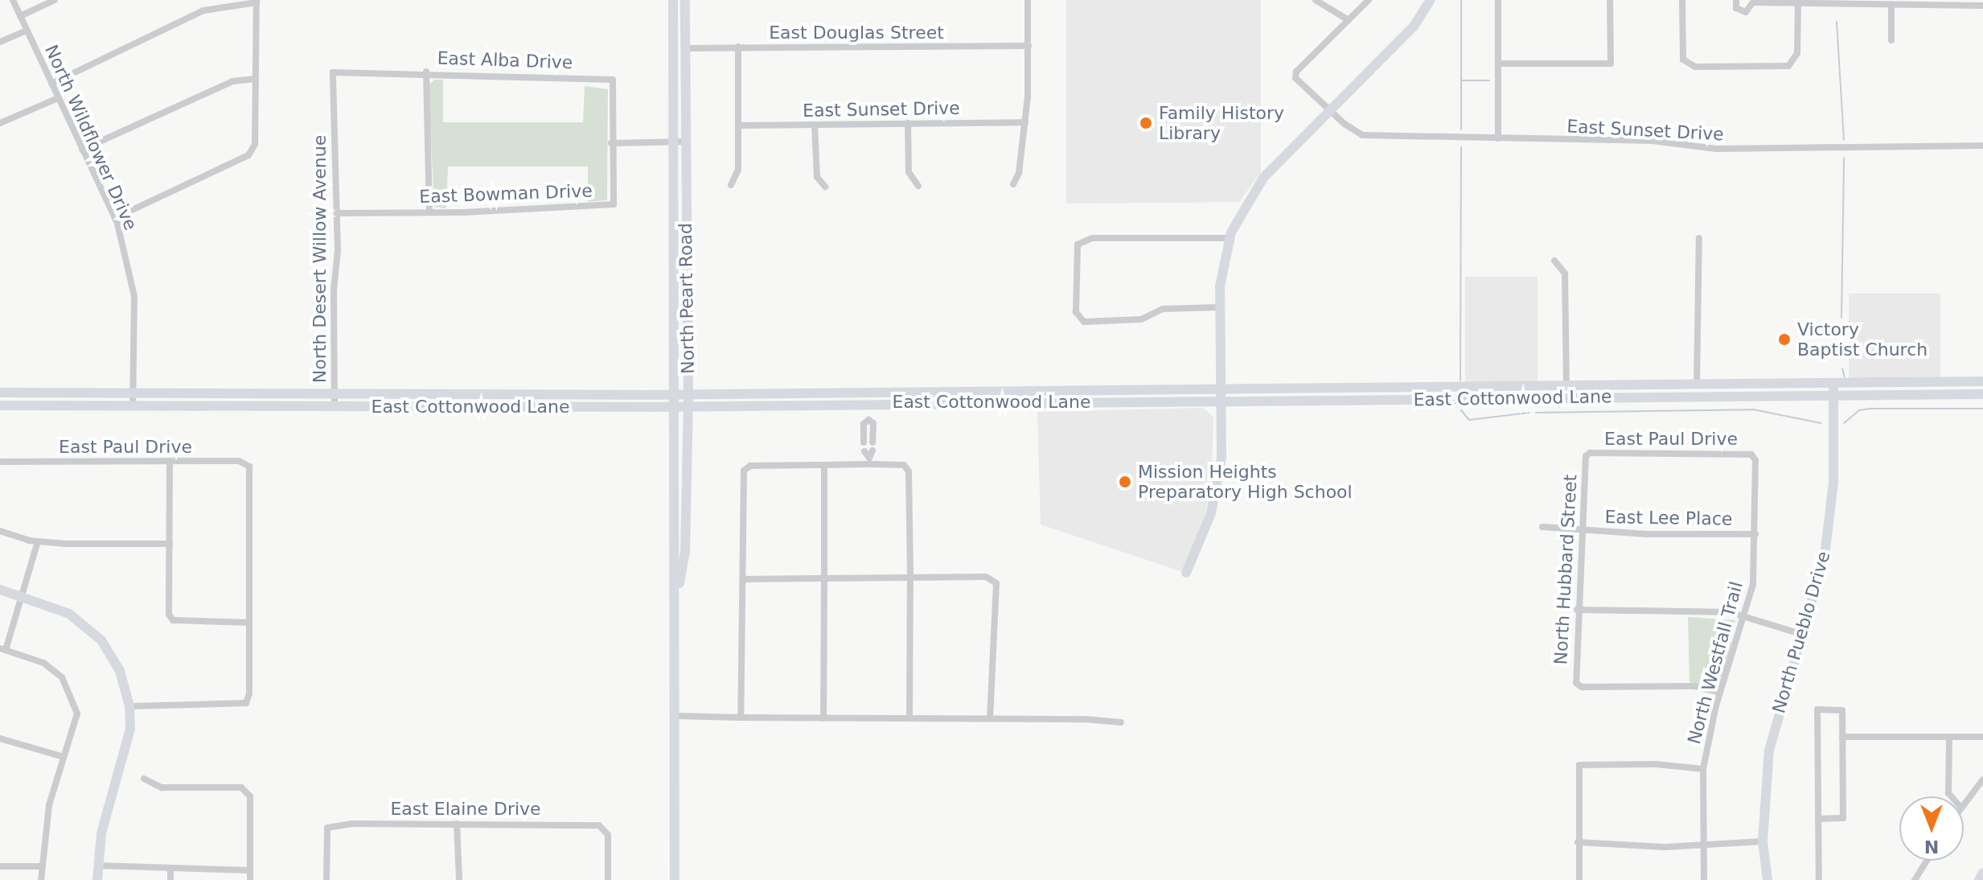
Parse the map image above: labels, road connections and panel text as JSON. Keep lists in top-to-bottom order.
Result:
{
  "streets": {
    "main road": ["North Peart Road", "East Cottonwood Lane", "North Pueblo Drive"],
    "street": [
      "East Douglas Street",
      "East Alba Drive",
      "East Sunset Drive",
      "North Wildflower Drive",
      "East Bowman Drive",
      "North Desert Willow Avenue",
      "East Paul Drive",
      "East Lee Place",
      "North Hubbard Street",
      "North Westfall Trail",
      "East Elaine Drive"
    ]
  },
  "crossings": [
    ["East Douglas Street", "North Peart Road"],
    ["East Alba Drive", "East Bowman Drive"],
    ["East Alba Drive", "North Desert Willow Avenue"],
    ["North Wildflower Drive", "East Cottonwood Lane"],
    ["East Bowman Drive", "North Desert Willow Avenue"],
    ["North Desert Willow Avenue", "East Cottonwood Lane"],
    ["North Peart Road", "East Cottonwood Lane"],
    ["East Cottonwood Lane", "North Pueblo Drive"],
    ["East Paul Drive", "North Hubbard Street"],
    ["East Paul Drive", "North Westfall Trail"],
    ["East Lee Place", "North Hubbard Street"],
    ["East Lee Place", "North Westfall Trail"],
    ["North Hubbard Street", "North Westfall Trail"]
  ],
  "places": ["Family History Library", "Victory Baptist Church", "Mission Heights Preparatory High School"],
  "north": "bottom"
}
